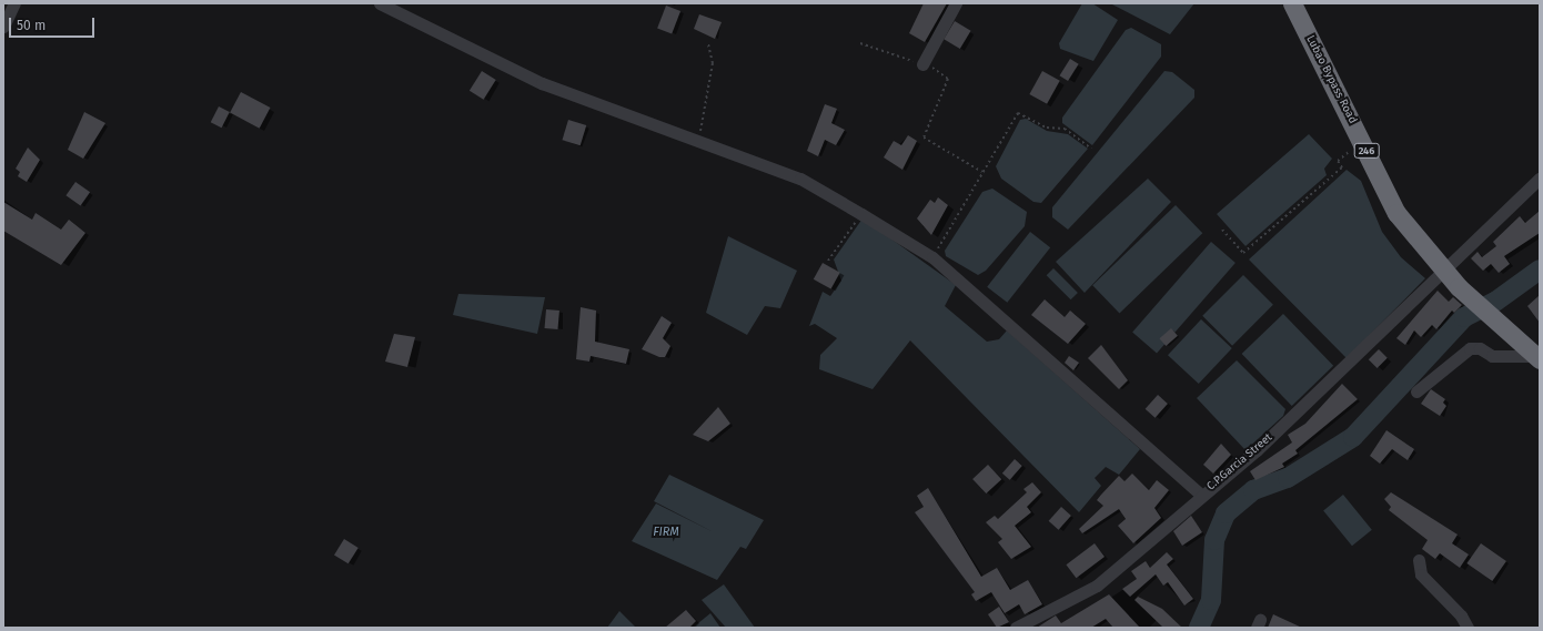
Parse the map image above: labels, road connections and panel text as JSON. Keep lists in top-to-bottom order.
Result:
{
  "streets": {
    "highway": ["Lubao Bypass Road", "246"],
    "street": ["C.P.Garcia Street"]
  },
  "crossings": [
    ["Lubao Bypass Road", "C.P.Garcia Street"]
  ],
  "water": ["FIRM"],
  "scale_bar": "50 m"
}
